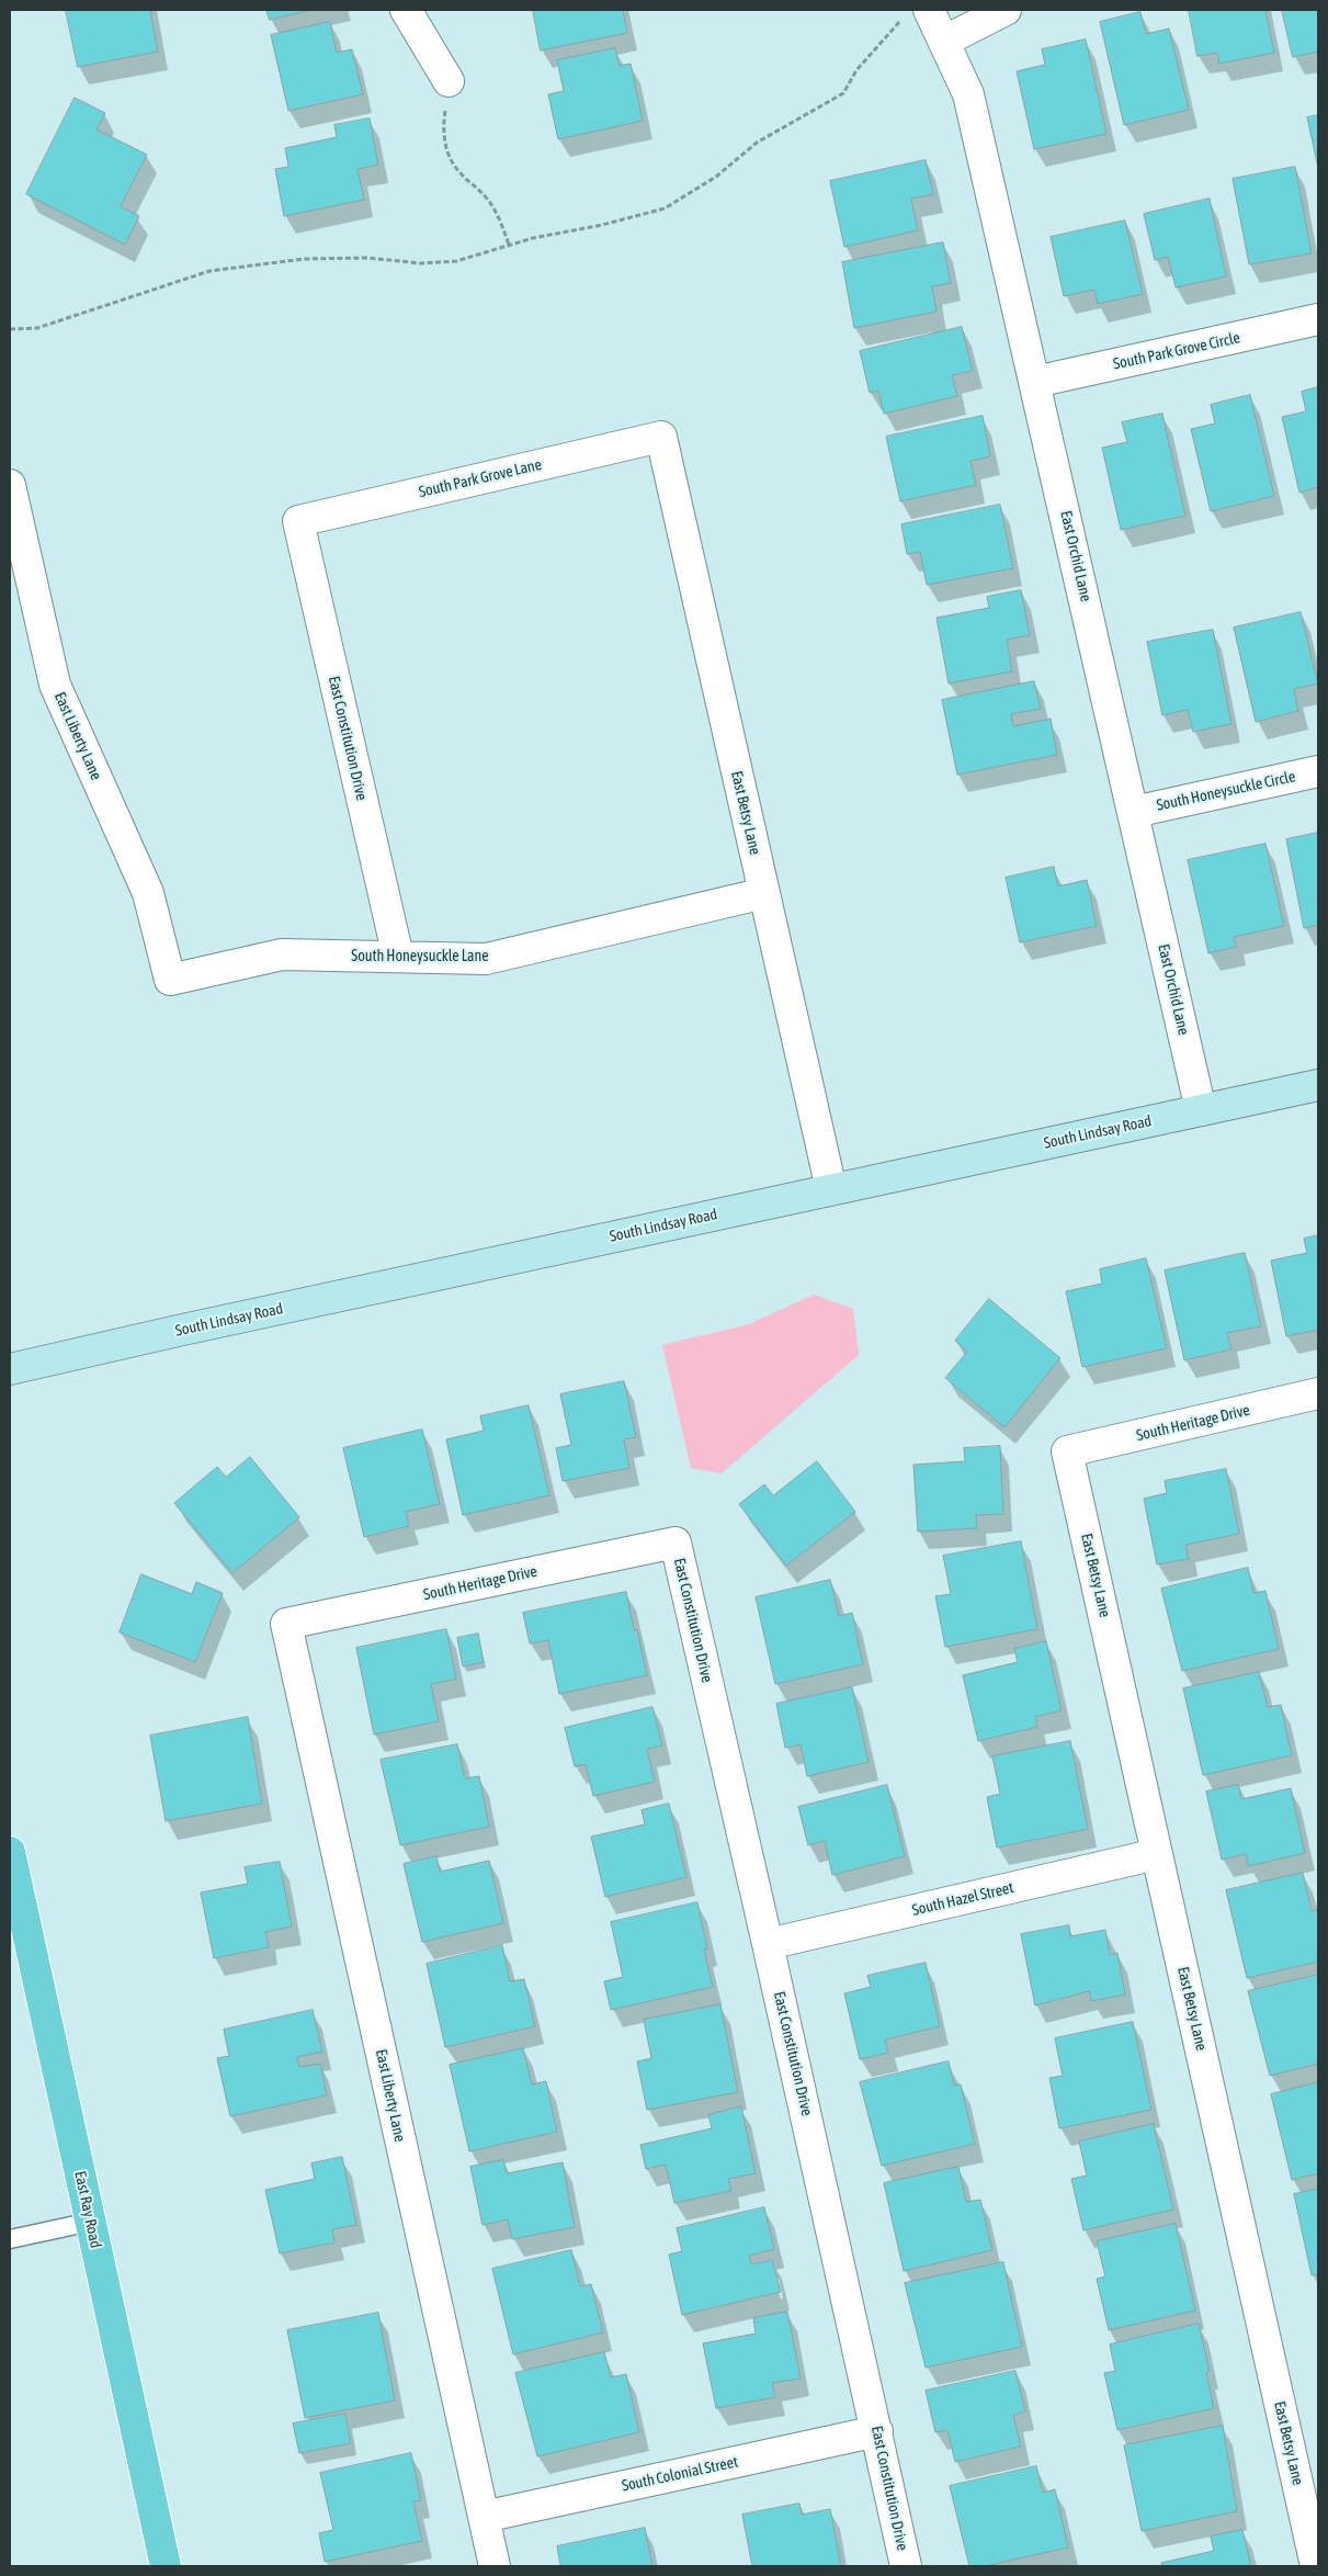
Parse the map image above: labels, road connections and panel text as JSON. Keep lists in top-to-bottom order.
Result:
{
  "streets": {
    "main road": ["South Lindsay Road", "East Ray Road"],
    "street": [
      "South Park Grove Circle",
      "South Park Grove Lane",
      "East Orchid Lane",
      "East Liberty Lane",
      "East Constitution Drive",
      "South Honeysuckle Circle",
      "East Betsy Lane",
      "South Honeysuckle Lane",
      "South Heritage Drive",
      "South Hazel Street",
      "South Colonial Street"
    ]
  },
  "crossings": [
    ["South Park Grove Circle", "East Orchid Lane"],
    ["South Park Grove Lane", "East Constitution Drive"],
    ["South Park Grove Lane", "East Betsy Lane"],
    ["East Orchid Lane", "South Honeysuckle Circle"],
    ["East Orchid Lane", "South Lindsay Road"],
    ["East Liberty Lane", "South Honeysuckle Lane"],
    ["East Liberty Lane", "South Heritage Drive"],
    ["East Liberty Lane", "South Colonial Street"],
    ["East Constitution Drive", "South Honeysuckle Lane"],
    ["East Constitution Drive", "South Heritage Drive"],
    ["East Constitution Drive", "South Hazel Street"],
    ["East Constitution Drive", "South Colonial Street"],
    ["East Betsy Lane", "South Honeysuckle Lane"],
    ["East Betsy Lane", "South Lindsay Road"],
    ["East Betsy Lane", "South Heritage Drive"],
    ["East Betsy Lane", "South Hazel Street"]
  ]
}
